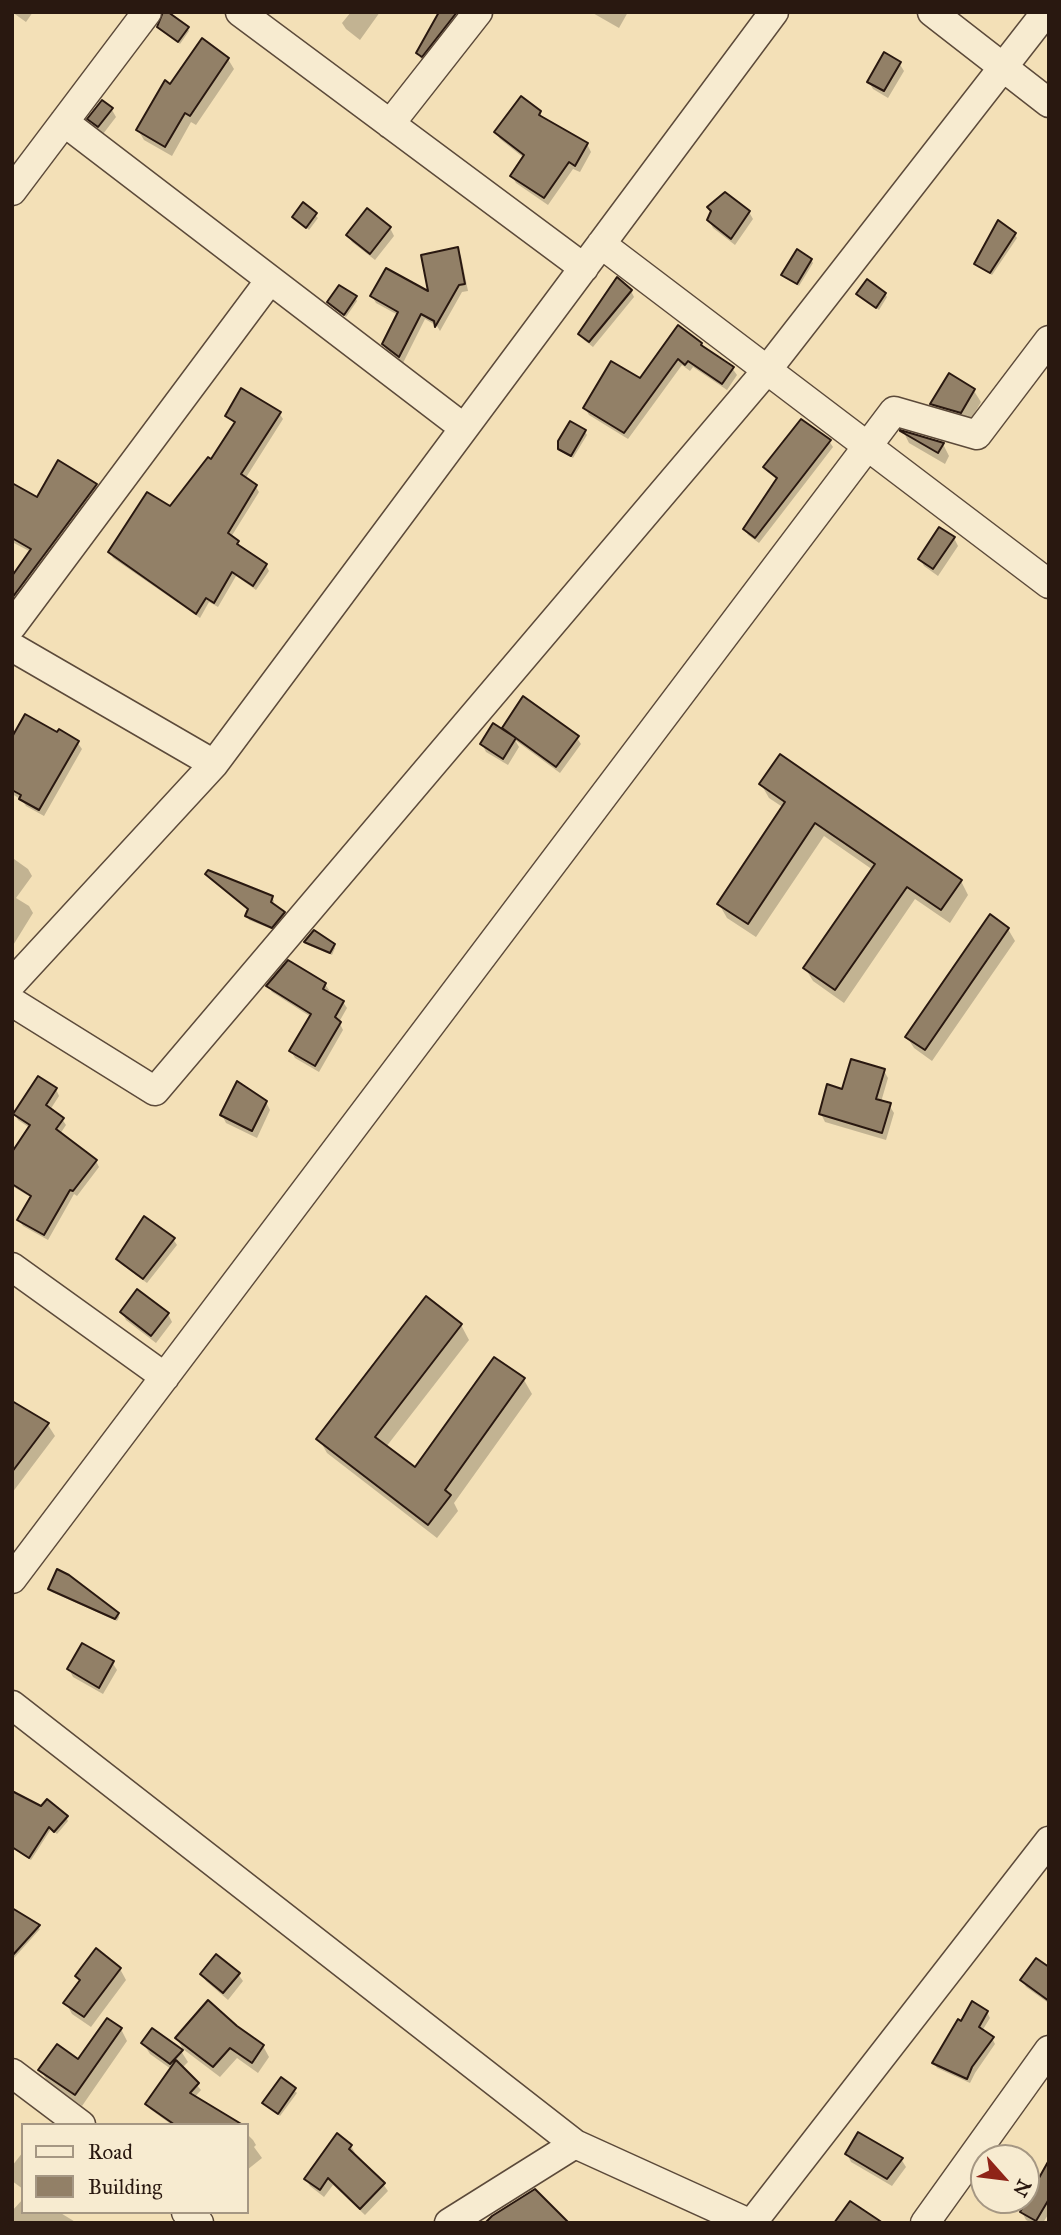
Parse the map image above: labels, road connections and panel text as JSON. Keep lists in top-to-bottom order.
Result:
{
  "legend": ["Road", "Building"],
  "north": "bottom right"
}
